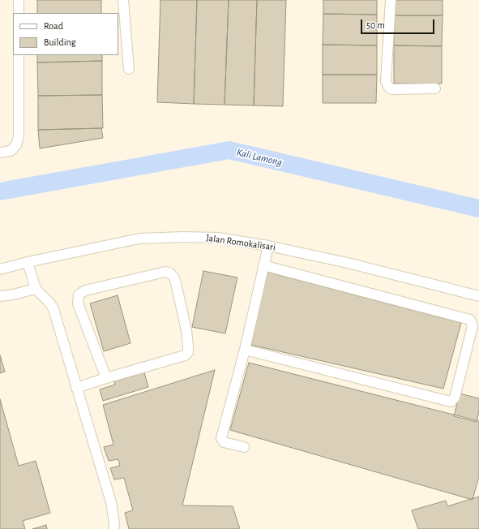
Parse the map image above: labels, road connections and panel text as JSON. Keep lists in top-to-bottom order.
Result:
{
  "streets": {
    "street": ["Jalan Romokalisari"]
  },
  "water": ["Kali Lamong"],
  "legend": ["Road", "Building"],
  "scale_bar": "50 m"
}
